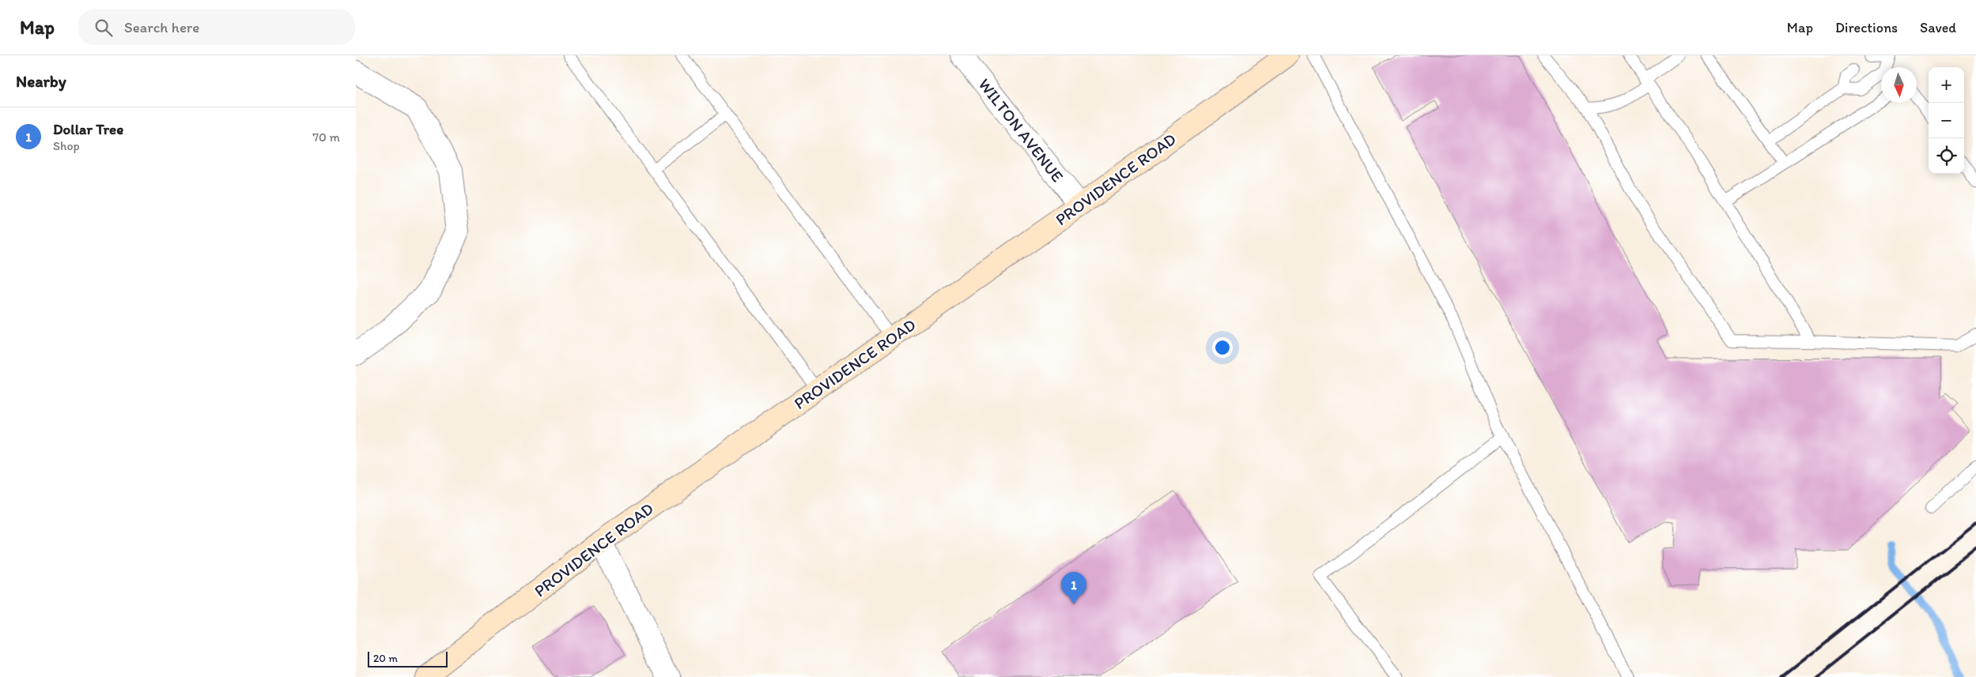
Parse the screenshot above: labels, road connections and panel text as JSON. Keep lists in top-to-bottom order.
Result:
{
  "streets": {
    "street": ["WILTON AVENUE", "PROVIDENCE ROAD"]
  },
  "crossings": [
    ["WILTON AVENUE", "PROVIDENCE ROAD"]
  ],
  "scale_bar": "20 m",
  "north": "bottom",
  "page": {
    "header": "Map",
    "search": "Search here",
    "nav": ["Map", "Directions", "Saved"],
    "heading": "Nearby",
    "map_buttons": ["+", "−"],
    "list": [
      {
        "mark": "1",
        "name": "Dollar Tree",
        "note": "Shop",
        "value": "70 m"
      }
    ],
    "pins": "1",
    "scale": "20 m"
  }
}
